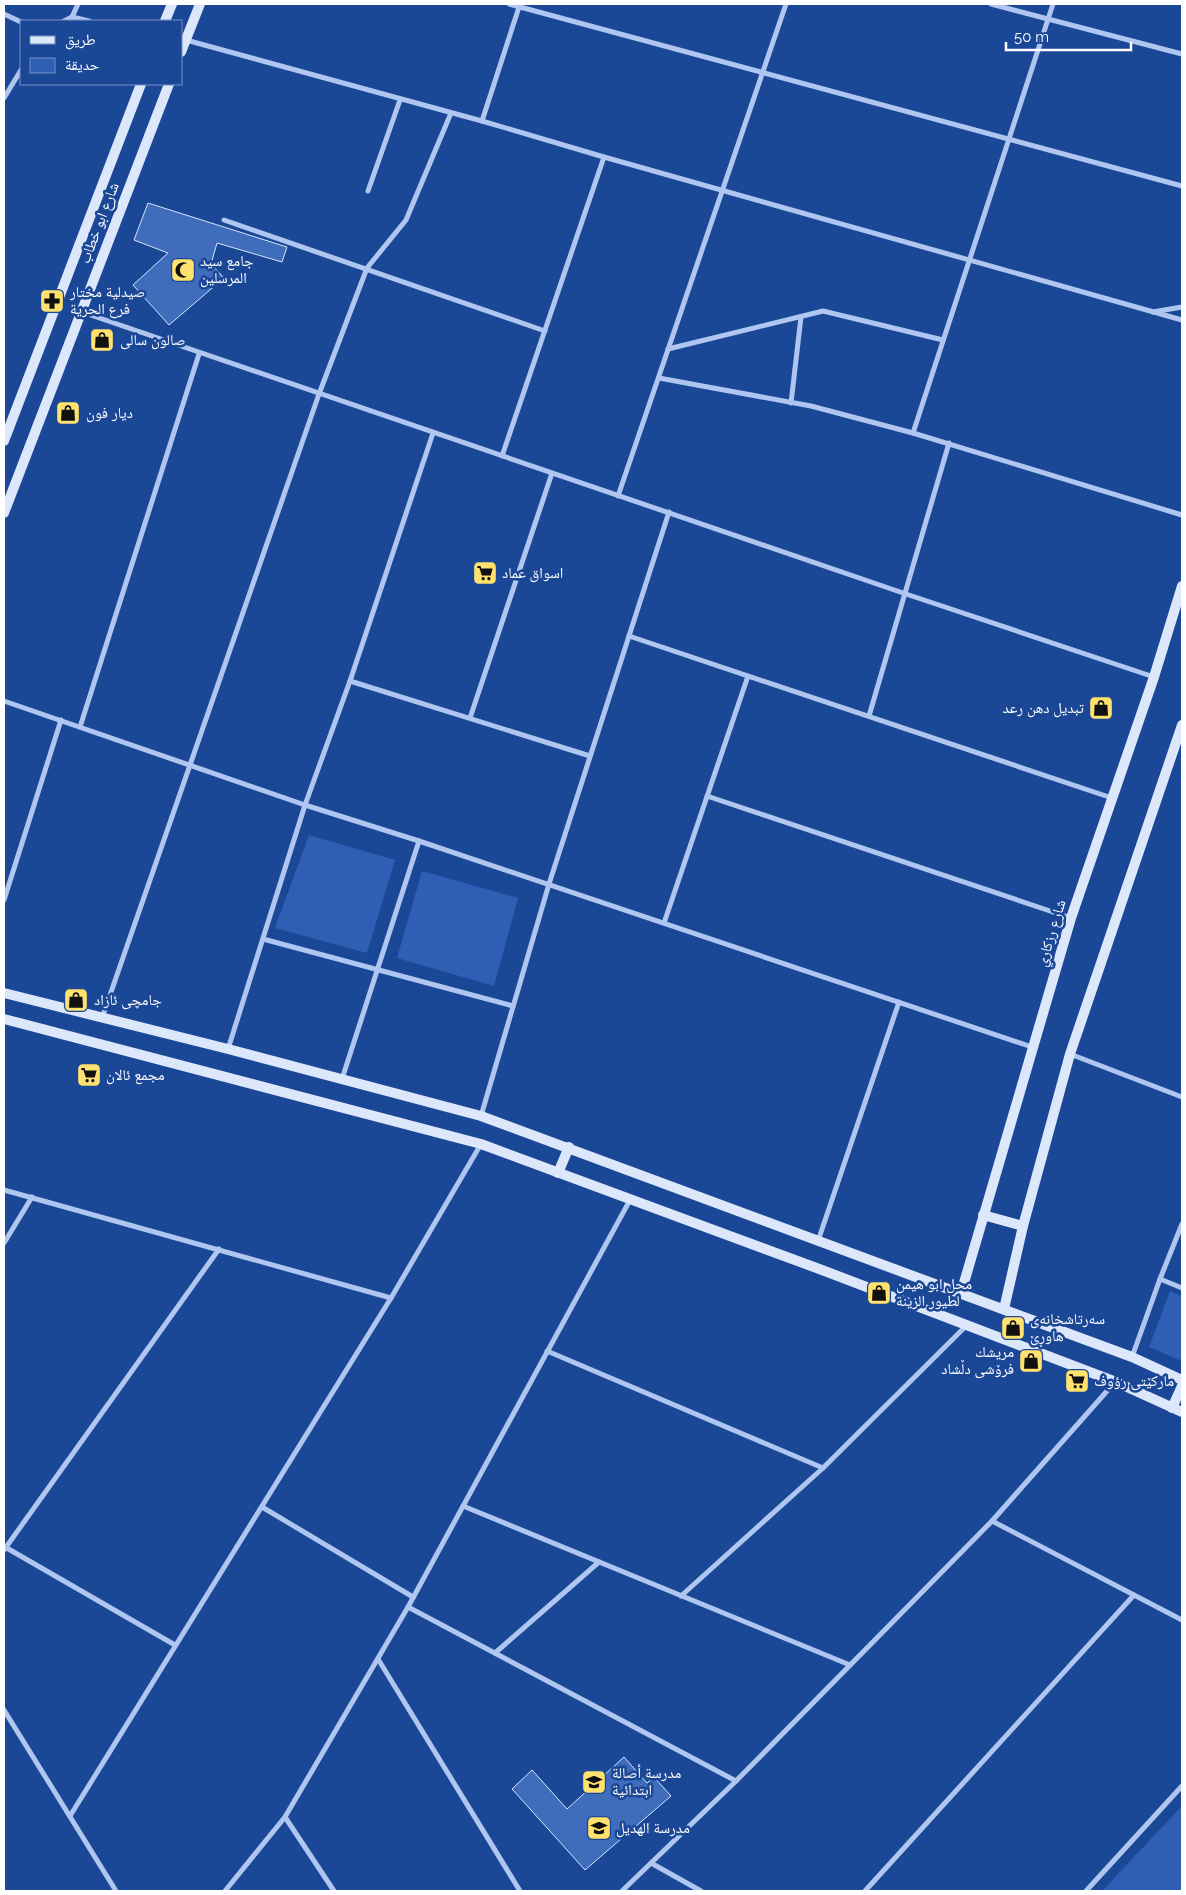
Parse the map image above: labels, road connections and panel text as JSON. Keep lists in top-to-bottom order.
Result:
{
  "streets": {
    "street": ["شارع ابو خطاب", "شارع رزكاري"]
  },
  "places": {
    "mosque": ["جامع سيد المرسلين"],
    "pharmacy": ["صيدلية مختار فرع الحرية"],
    "shop": [
      "صالون سالى",
      "ديار فون",
      "تبديل دهن رعد",
      "جامچی ئازاد",
      "محل ابو هيمن لطيور الزينة",
      "سەرتاشخانەى ھاوڕێ",
      "مريشك فرۆشى دڵشاد"
    ],
    "supermarket": ["اسواق عماد", "مجمع ئالان", "ماركێتى رؤوف"],
    "school or university": ["مدرسة أصالة ابتدائية", "مدرسة الهديل"]
  },
  "legend": ["طريق", "حديقة"],
  "scale_bar": "50 m"
}
